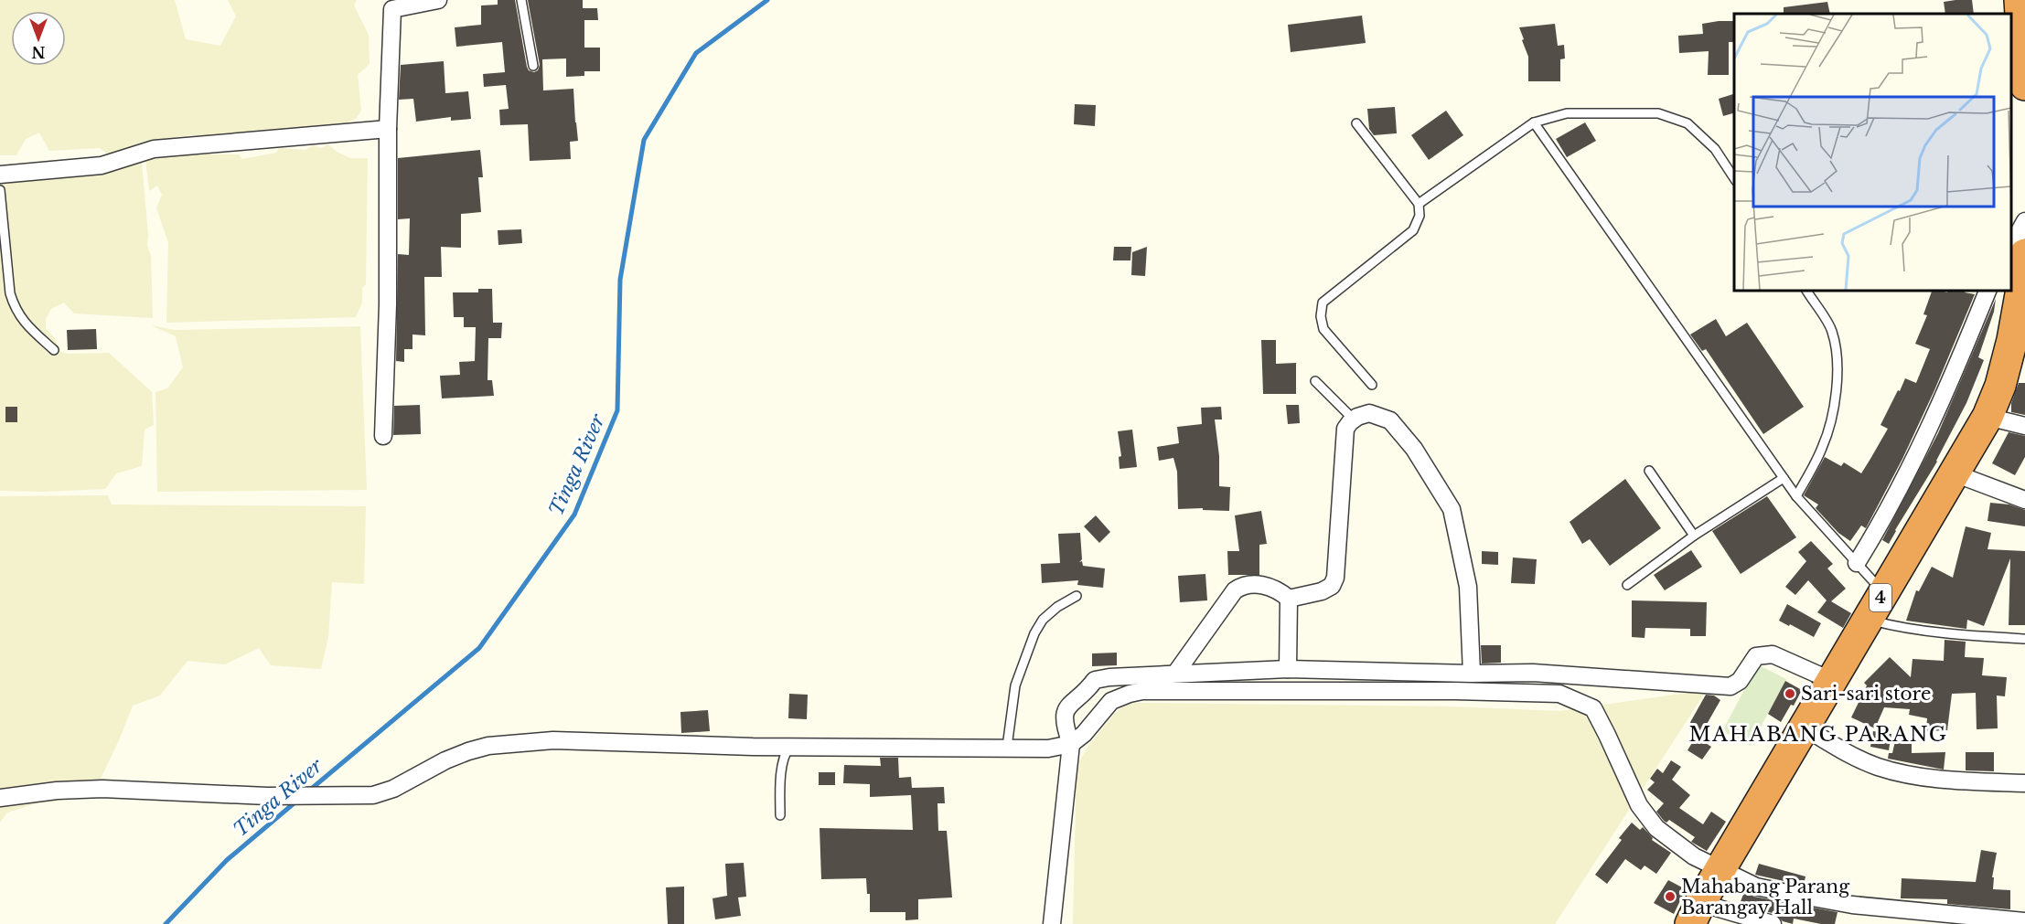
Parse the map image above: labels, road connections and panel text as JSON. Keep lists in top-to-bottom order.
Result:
{
  "streets": {
    "highway": ["4"]
  },
  "districts": ["MAHABANG PARANG"],
  "water": ["Tinga River"],
  "places": ["Sari-sari store", "Mahabang Parang Barangay Hall"],
  "north": "bottom"
}
